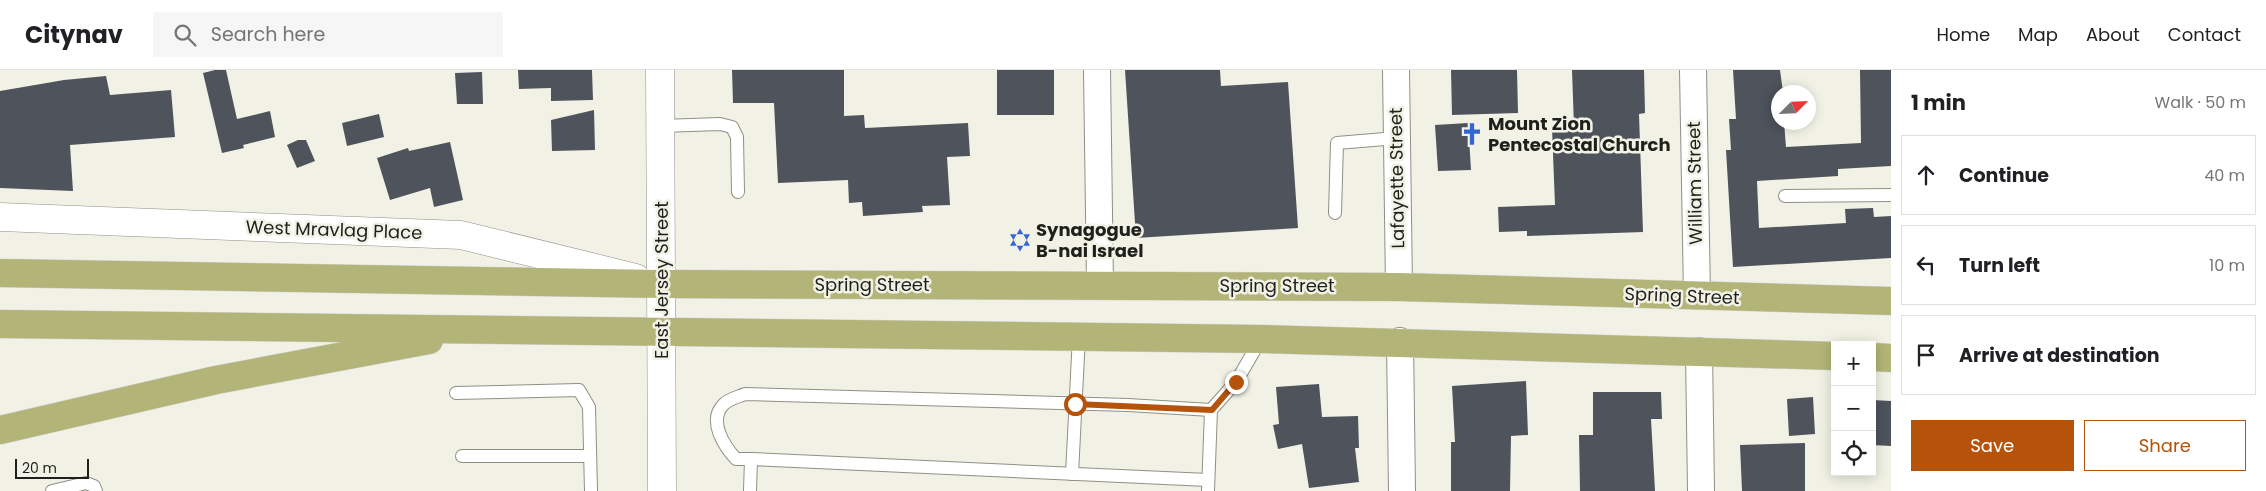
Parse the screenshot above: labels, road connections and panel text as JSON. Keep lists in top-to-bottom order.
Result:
{
  "streets": {
    "highway": ["Spring Street"],
    "street": [
      "Lafayette Street",
      "William Street",
      "West Mravlag Place",
      "East Jersey Street"
    ]
  },
  "crossings": [
    ["Lafayette Street", "Spring Street"],
    ["William Street", "Spring Street"],
    ["West Mravlag Place", "East Jersey Street"],
    ["West Mravlag Place", "Spring Street"],
    ["East Jersey Street", "Spring Street"]
  ],
  "places": {
    "church": ["Mount Zion Pentecostal Church"],
    "synagogue": ["Synagogue B-nai Israel"]
  },
  "scale_bar": "20 m",
  "north": "top right",
  "page": {
    "header": "Citynav",
    "search": "Search here",
    "nav": [
      "Home",
      "Map",
      "About",
      "Contact"
    ],
    "heading": ["1 min", "Walk · 50 m"],
    "list": [
      ["Continue", "40 m"],
      ["Turn left", "10 m"],
      "Arrive at destination"
    ],
    "map_buttons": ["+", "−"],
    "buttons": ["Save", "Share"],
    "scale": "20 m"
  }
}
